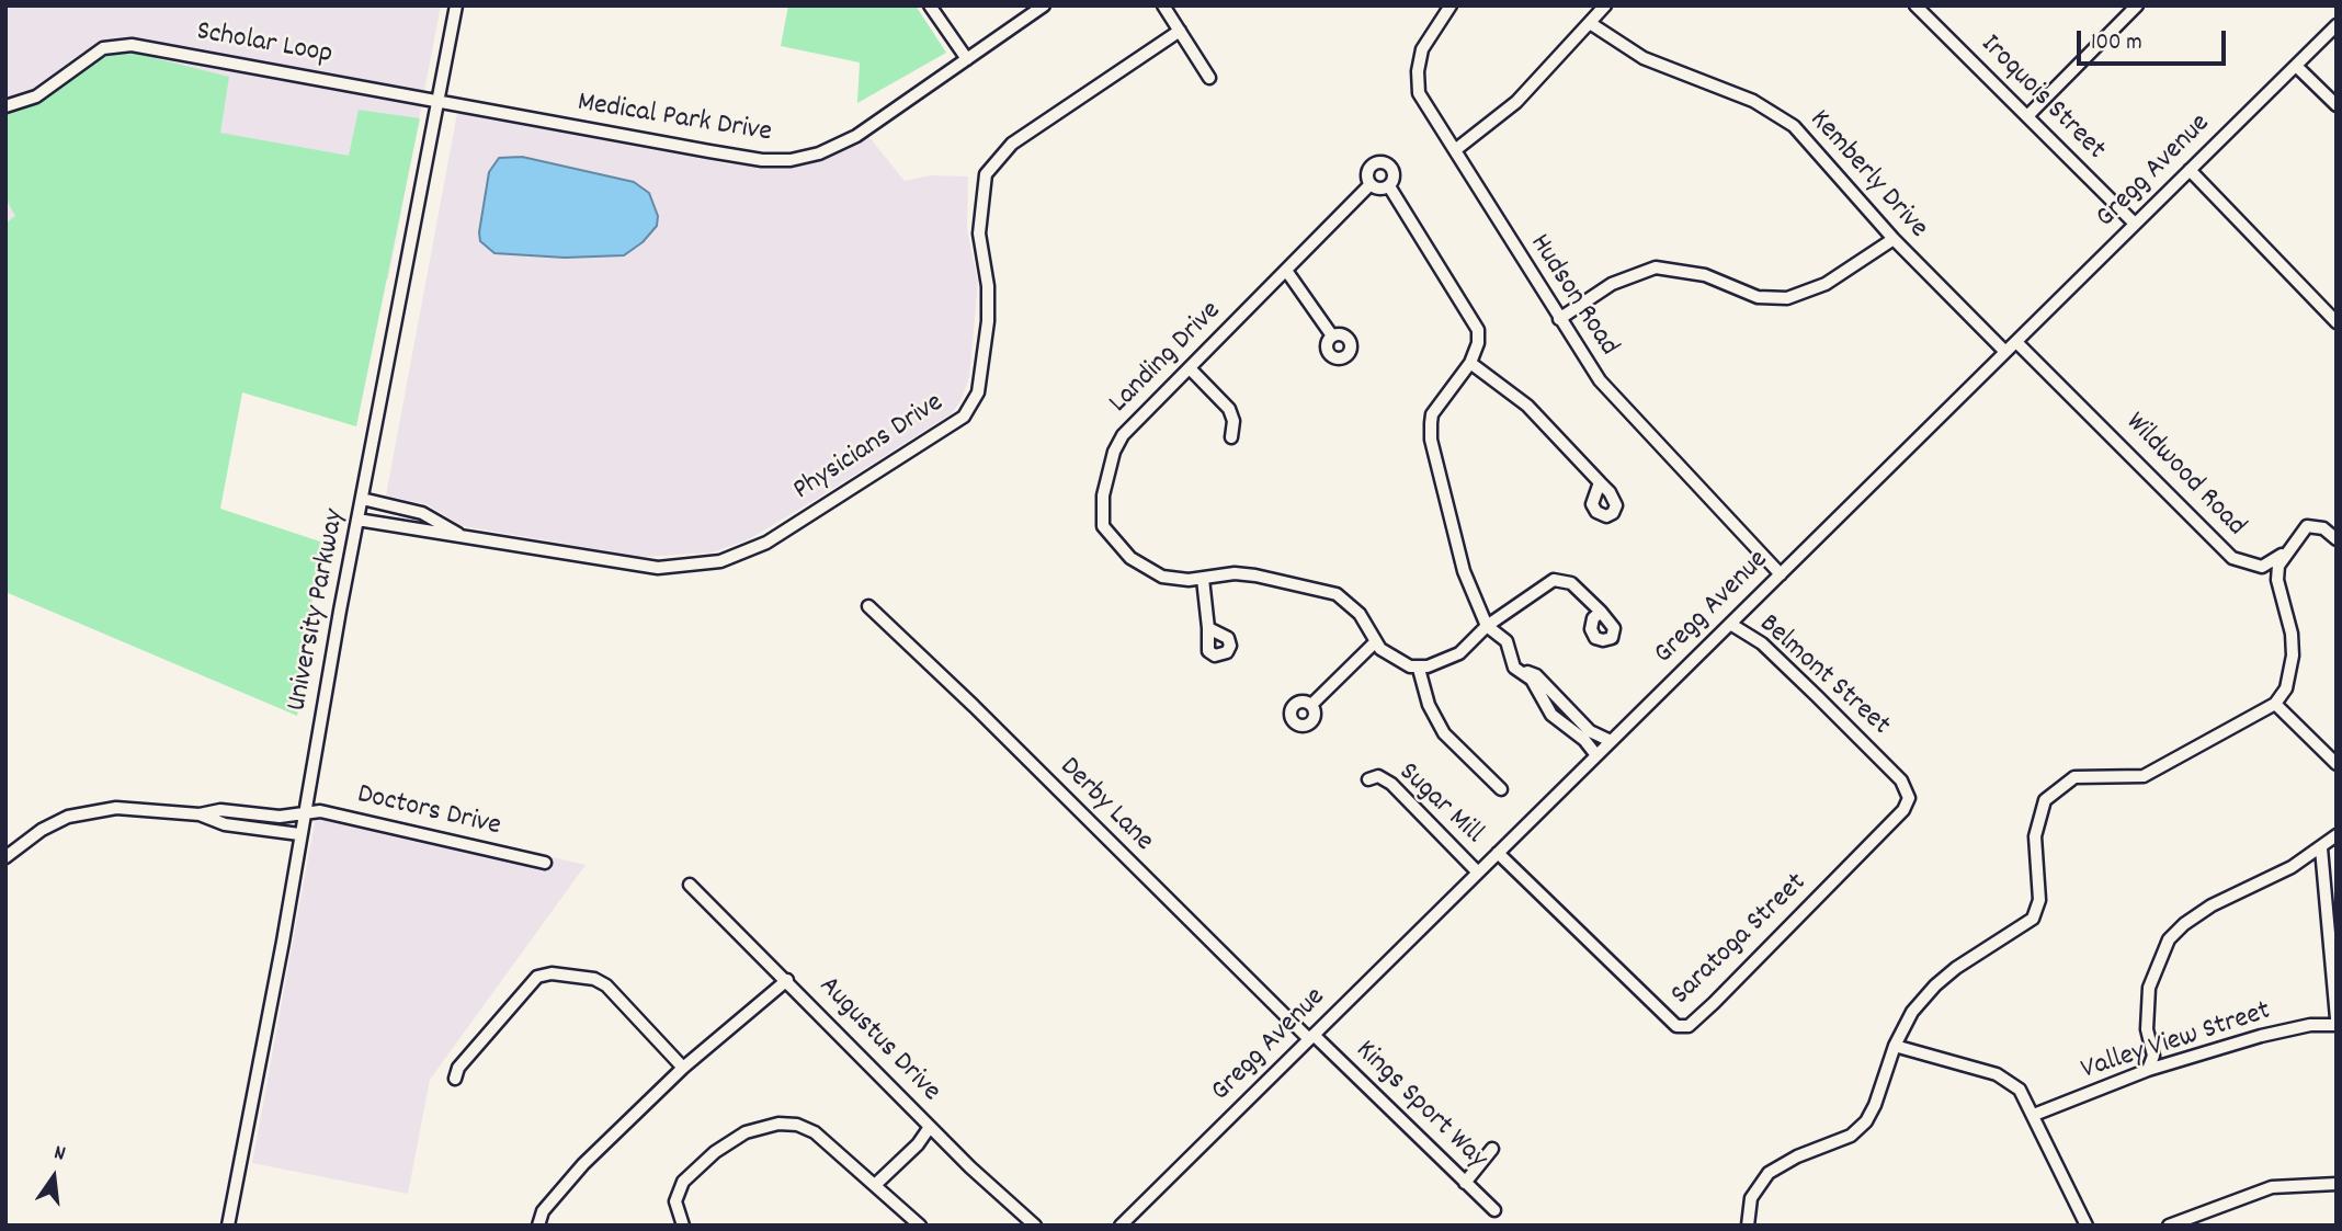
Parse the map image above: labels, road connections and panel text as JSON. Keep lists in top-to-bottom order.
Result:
{
  "streets": {
    "street": [
      "Scholar Loop",
      "Iroquois Street",
      "Medical Park Drive",
      "Gregg Avenue",
      "Kemberly Drive",
      "Hudson Road",
      "Landing Drive",
      "Physicians Drive",
      "Wildwood Road",
      "University Parkway",
      "Belmont Street",
      "Sugar Mill",
      "Derby Lane",
      "Doctors Drive",
      "Saratoga Street",
      "Augustus Drive",
      "Valley View Street",
      "Kings Sport Way"
    ]
  },
  "crossings": [
    ["Scholar Loop", "Medical Park Drive"],
    ["Scholar Loop", "University Parkway"],
    ["Iroquois Street", "Gregg Avenue"],
    ["Medical Park Drive", "University Parkway"],
    ["Gregg Avenue", "Kemberly Drive"],
    ["Gregg Avenue", "Hudson Road"],
    ["Gregg Avenue", "Landing Drive"],
    ["Gregg Avenue", "Wildwood Road"],
    ["Gregg Avenue", "Belmont Street"],
    ["Gregg Avenue", "Sugar Mill"],
    ["Gregg Avenue", "Derby Lane"],
    ["Gregg Avenue", "Saratoga Street"],
    ["Gregg Avenue", "Kings Sport Way"],
    ["Physicians Drive", "University Parkway"],
    ["University Parkway", "Doctors Drive"],
    ["Belmont Street", "Saratoga Street"],
    ["Derby Lane", "Kings Sport Way"]
  ],
  "scale_bar": "100 m",
  "north": "top"
}
